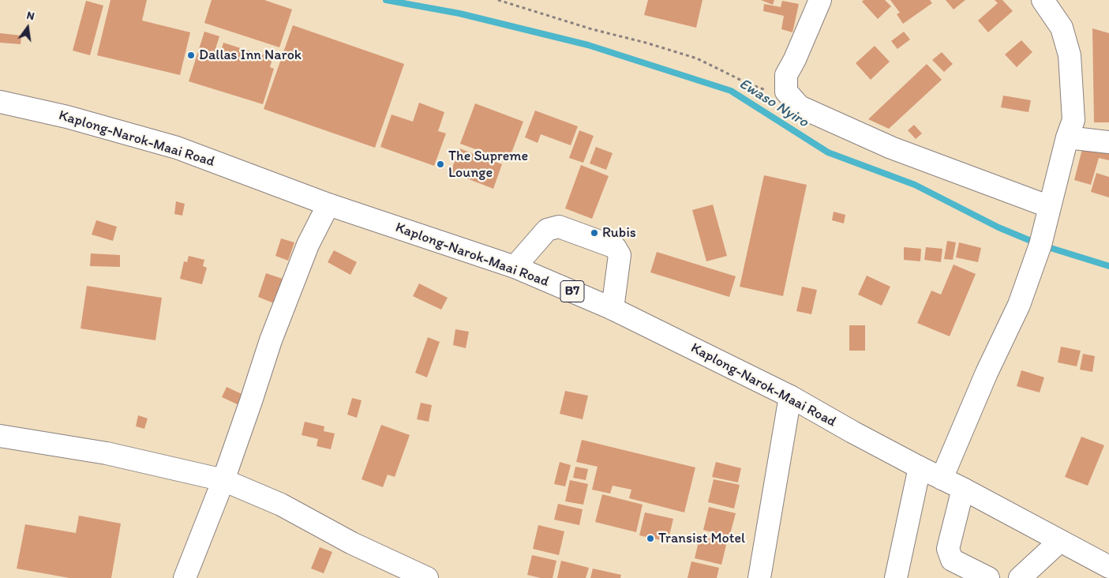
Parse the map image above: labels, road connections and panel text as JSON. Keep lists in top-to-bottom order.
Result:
{
  "streets": {
    "main road": ["Kaplong-Narok-Maai Road", "B7"]
  },
  "water": ["Ewaso Nyiro"],
  "places": [
    "Dallas Inn Narok",
    "The Supreme Lounge",
    "Rubis",
    "Transist Motel"
  ],
  "north": "top"
}
